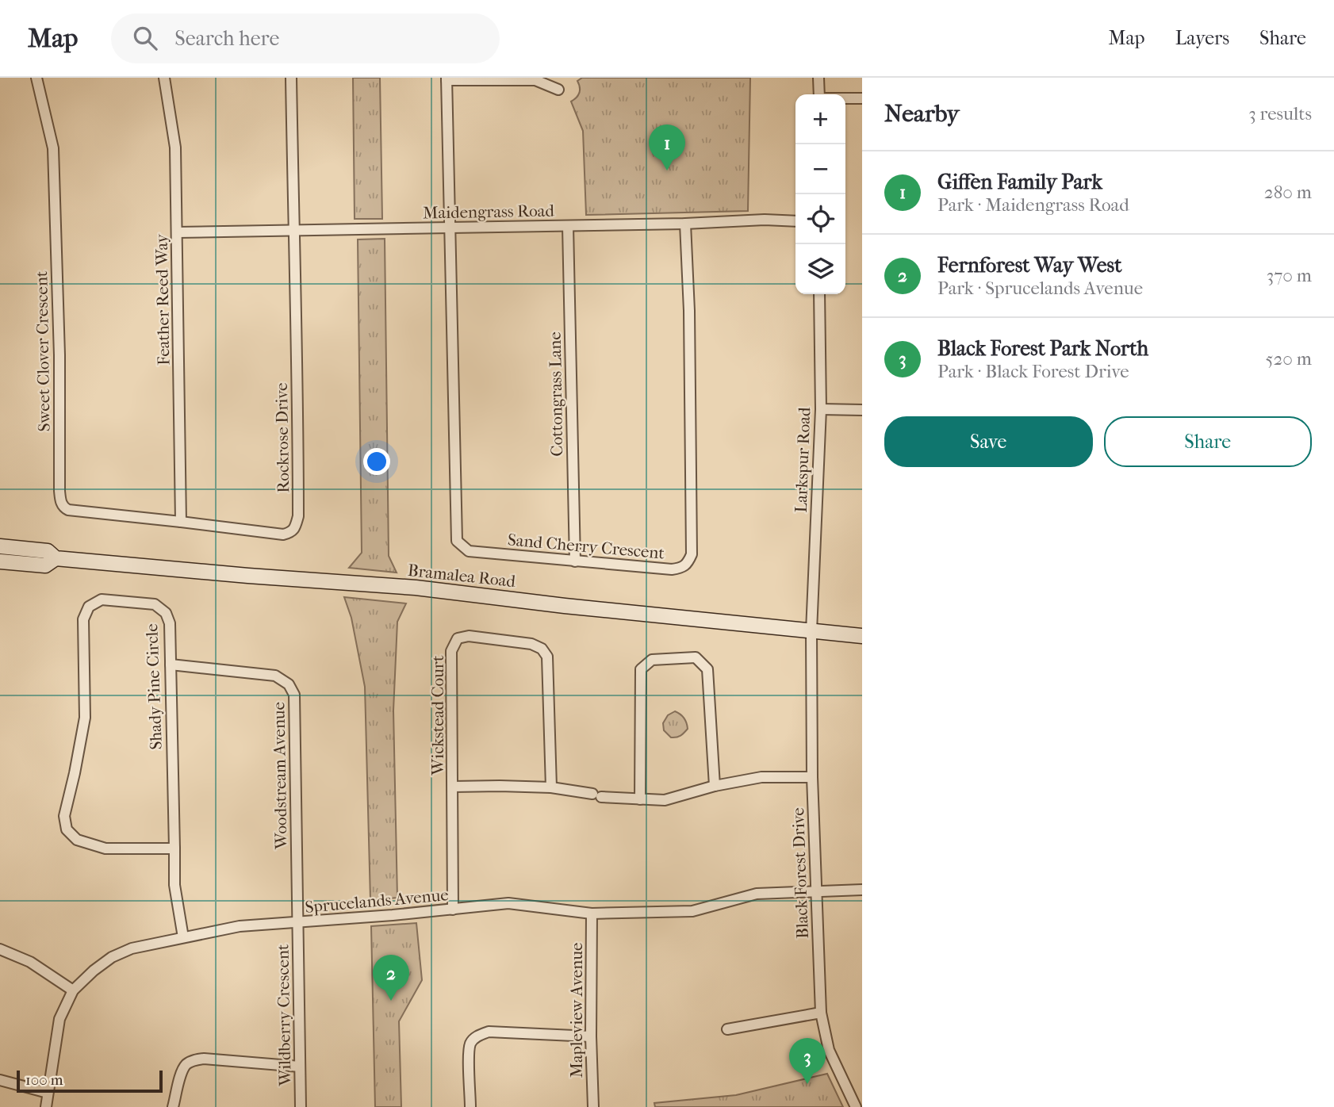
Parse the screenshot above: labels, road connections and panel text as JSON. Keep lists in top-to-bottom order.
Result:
{
  "streets": {
    "main road": ["Bramalea Road"],
    "street": [
      "Maidengrass Road",
      "Feather Reed Way",
      "Sweet Clover Crescent",
      "Cottongrass Lane",
      "Rockrose Drive",
      "Larkspur Road",
      "Sand Cherry Crescent",
      "Shady Pine Circle",
      "Wickstead Court",
      "Woodstream Avenue",
      "Black Forest Drive",
      "Sprucelands Avenue",
      "Mapleview Avenue",
      "Wildberry Crescent"
    ]
  },
  "crossings": [
    ["Maidengrass Road", "Feather Reed Way"],
    ["Maidengrass Road", "Cottongrass Lane"],
    ["Maidengrass Road", "Rockrose Drive"],
    ["Maidengrass Road", "Sand Cherry Crescent"],
    ["Feather Reed Way", "Sweet Clover Crescent"],
    ["Feather Reed Way", "Rockrose Drive"],
    ["Sweet Clover Crescent", "Rockrose Drive"],
    ["Cottongrass Lane", "Sand Cherry Crescent"],
    ["Larkspur Road", "Bramalea Road"],
    ["Larkspur Road", "Black Forest Drive"],
    ["Bramalea Road", "Black Forest Drive"],
    ["Shady Pine Circle", "Woodstream Avenue"],
    ["Shady Pine Circle", "Sprucelands Avenue"],
    ["Wickstead Court", "Black Forest Drive"],
    ["Wickstead Court", "Sprucelands Avenue"],
    ["Woodstream Avenue", "Sprucelands Avenue"],
    ["Woodstream Avenue", "Wildberry Crescent"],
    ["Black Forest Drive", "Sprucelands Avenue"],
    ["Sprucelands Avenue", "Mapleview Avenue"],
    ["Sprucelands Avenue", "Wildberry Crescent"]
  ],
  "scale_bar": "100 m",
  "page": {
    "header": "Map",
    "search": "Search here",
    "nav": ["Map", "Layers", "Share"],
    "heading": ["Nearby", "3 results"],
    "map_buttons": ["+", "−"],
    "pins": ["1", "2", "3"],
    "list": [
      {
        "mark": "1",
        "name": "Giffen Family Park",
        "note": "Park · Maidengrass Road",
        "value": "280 m"
      },
      {
        "mark": "2",
        "name": "Fernforest Way West",
        "note": "Park · Sprucelands Avenue",
        "value": "370 m"
      },
      {
        "mark": "3",
        "name": "Black Forest Park North",
        "note": "Park · Black Forest Drive",
        "value": "520 m"
      }
    ],
    "buttons": ["Save", "Share"],
    "scale": "100 m"
  }
}
